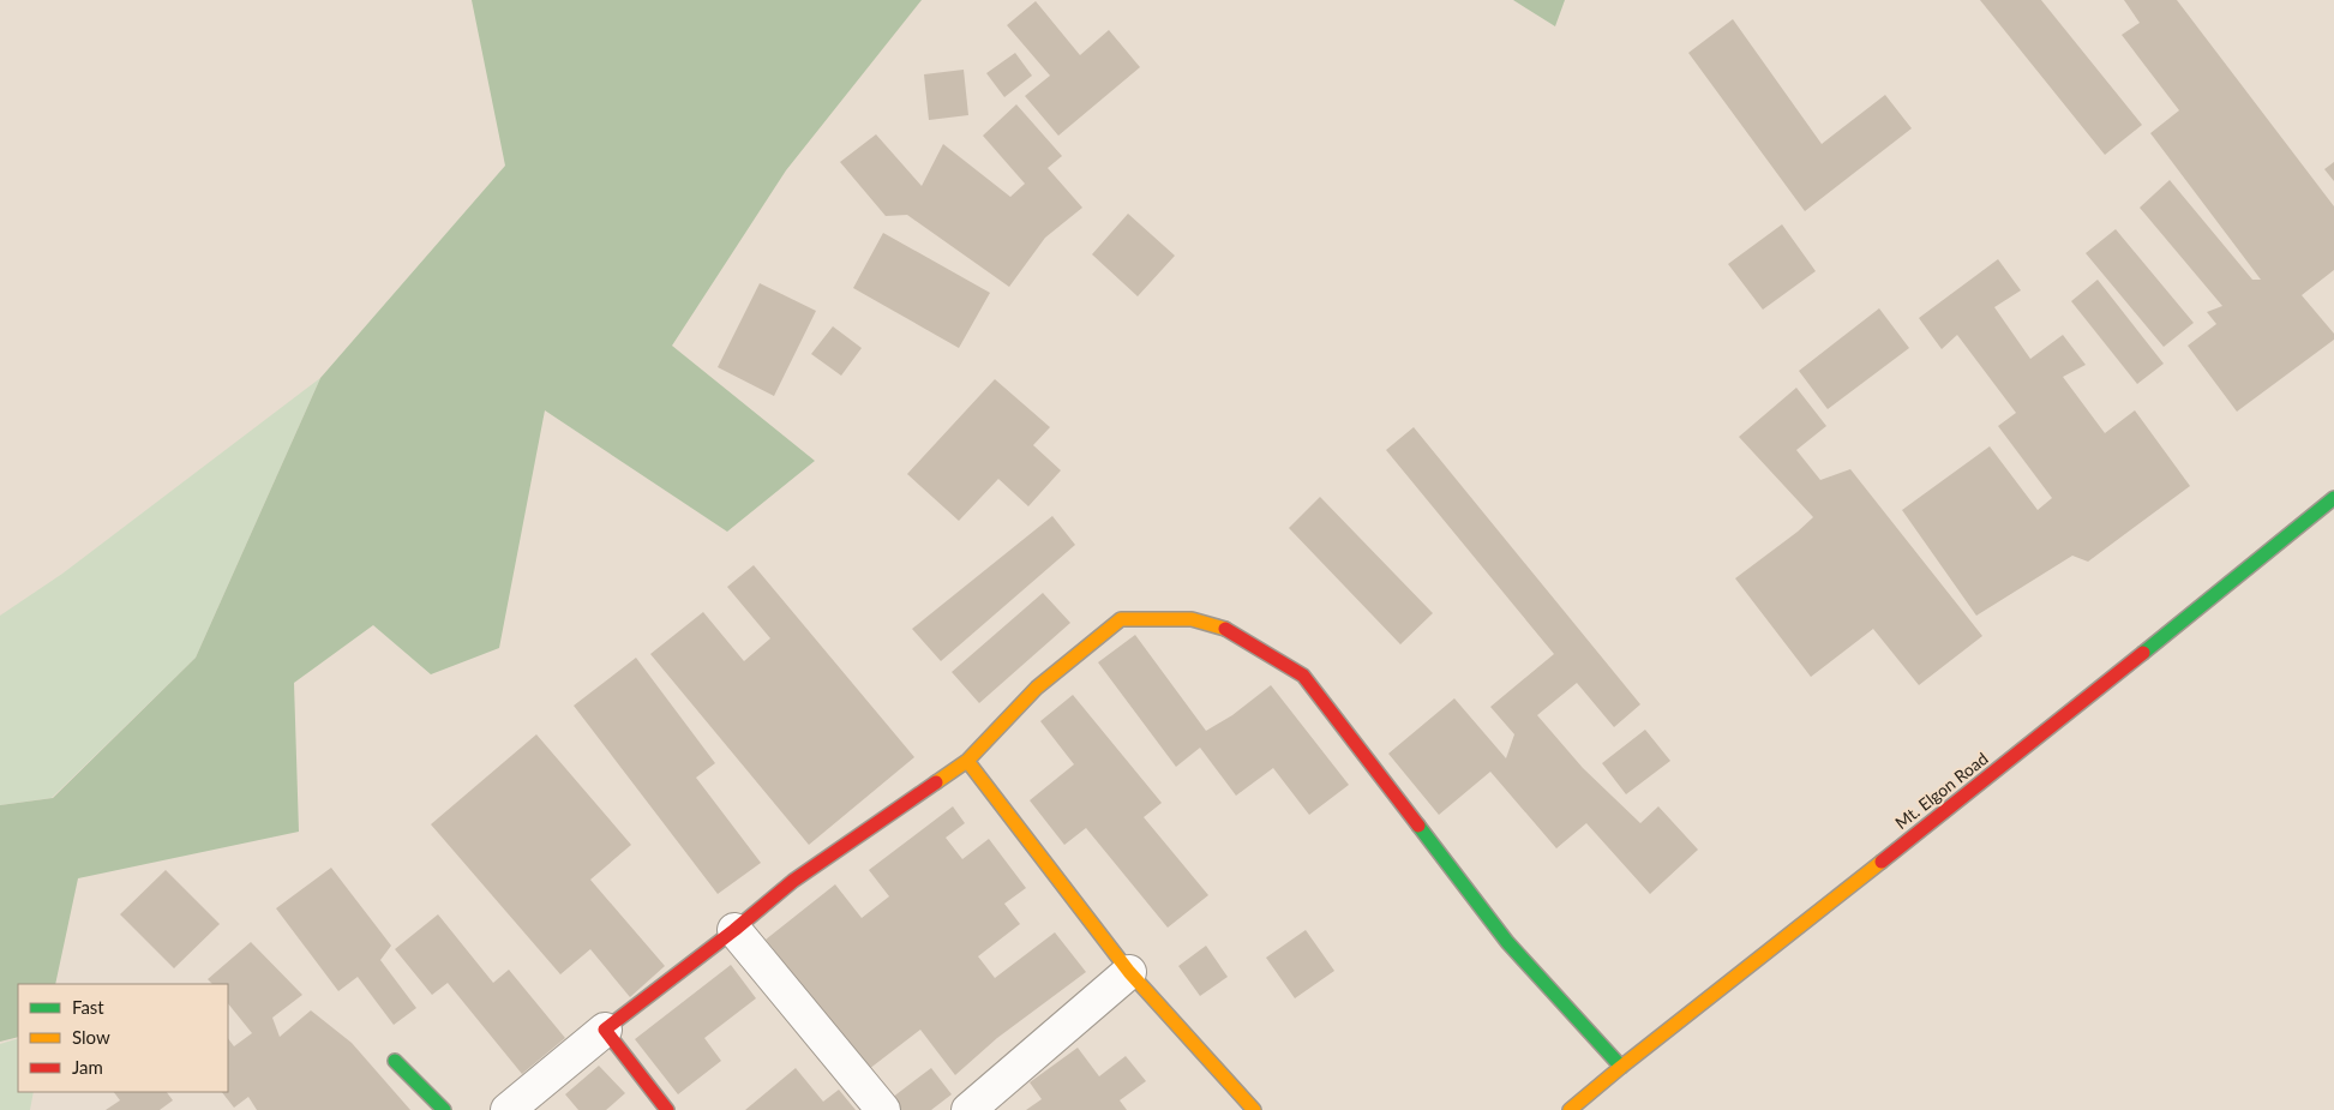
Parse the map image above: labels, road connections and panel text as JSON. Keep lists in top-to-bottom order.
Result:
{
  "streets": {
    "street": ["Mt. Elgon Road"]
  },
  "legend": ["Fast", "Slow", "Jam"]
}
